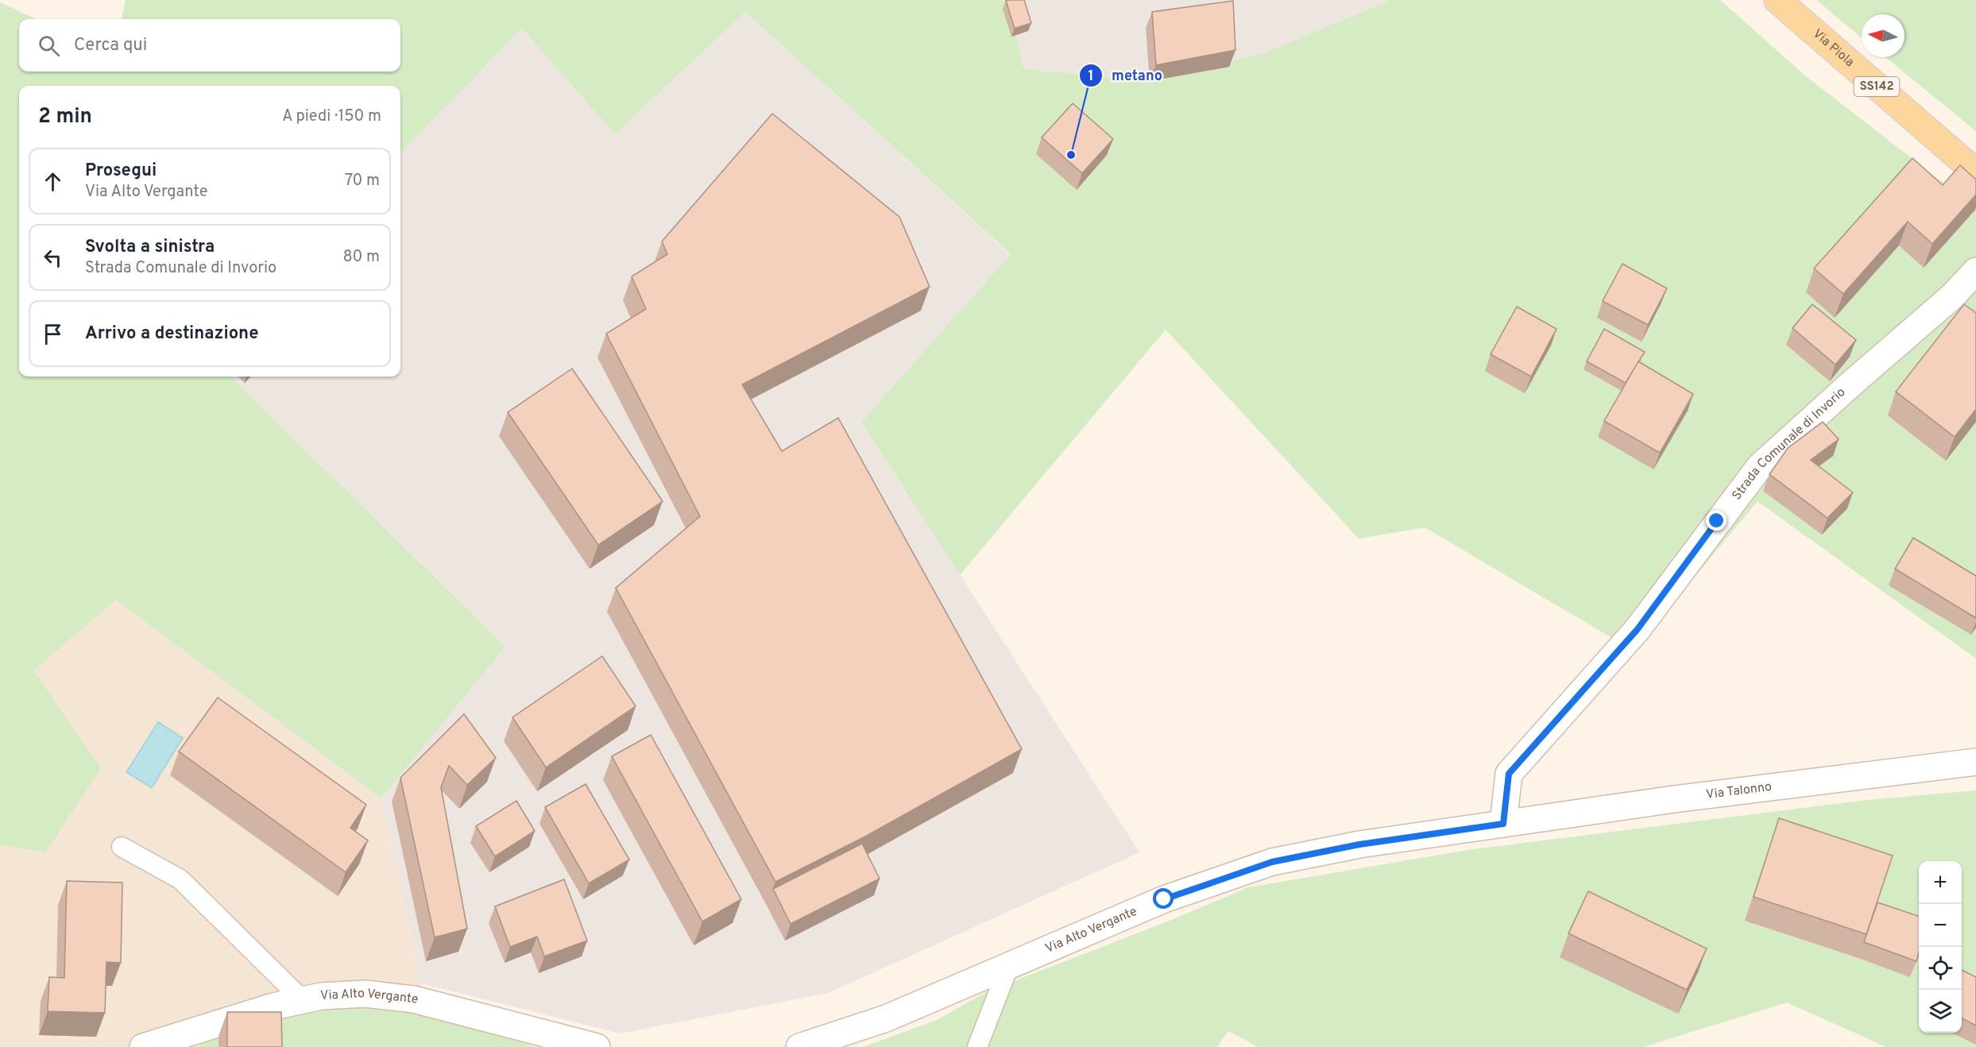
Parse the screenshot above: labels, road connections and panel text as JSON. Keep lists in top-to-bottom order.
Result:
{
  "streets": {
    "main road": [
      "Via Piola",
      "SS142",
      "Strada Comunale di Invorio",
      "Via Talonno",
      "Via Alto Vergante"
    ]
  },
  "crossings": [
    ["Strada Comunale di Invorio", "Via Talonno"],
    ["Strada Comunale di Invorio", "Via Alto Vergante"],
    ["Via Talonno", "Via Alto Vergante"]
  ],
  "places": ["metano"],
  "north": "left",
  "page": {
    "search": "Cerca qui",
    "heading": ["2 min", "A piedi · 150 m"],
    "list": [
      ["Prosegui", "Via Alto Vergante", "70 m"],
      ["Svolta a sinistra", "Strada Comunale di Invorio", "80 m"],
      "Arrivo a destinazione"
    ],
    "map_buttons": ["+", "−"]
  }
}
